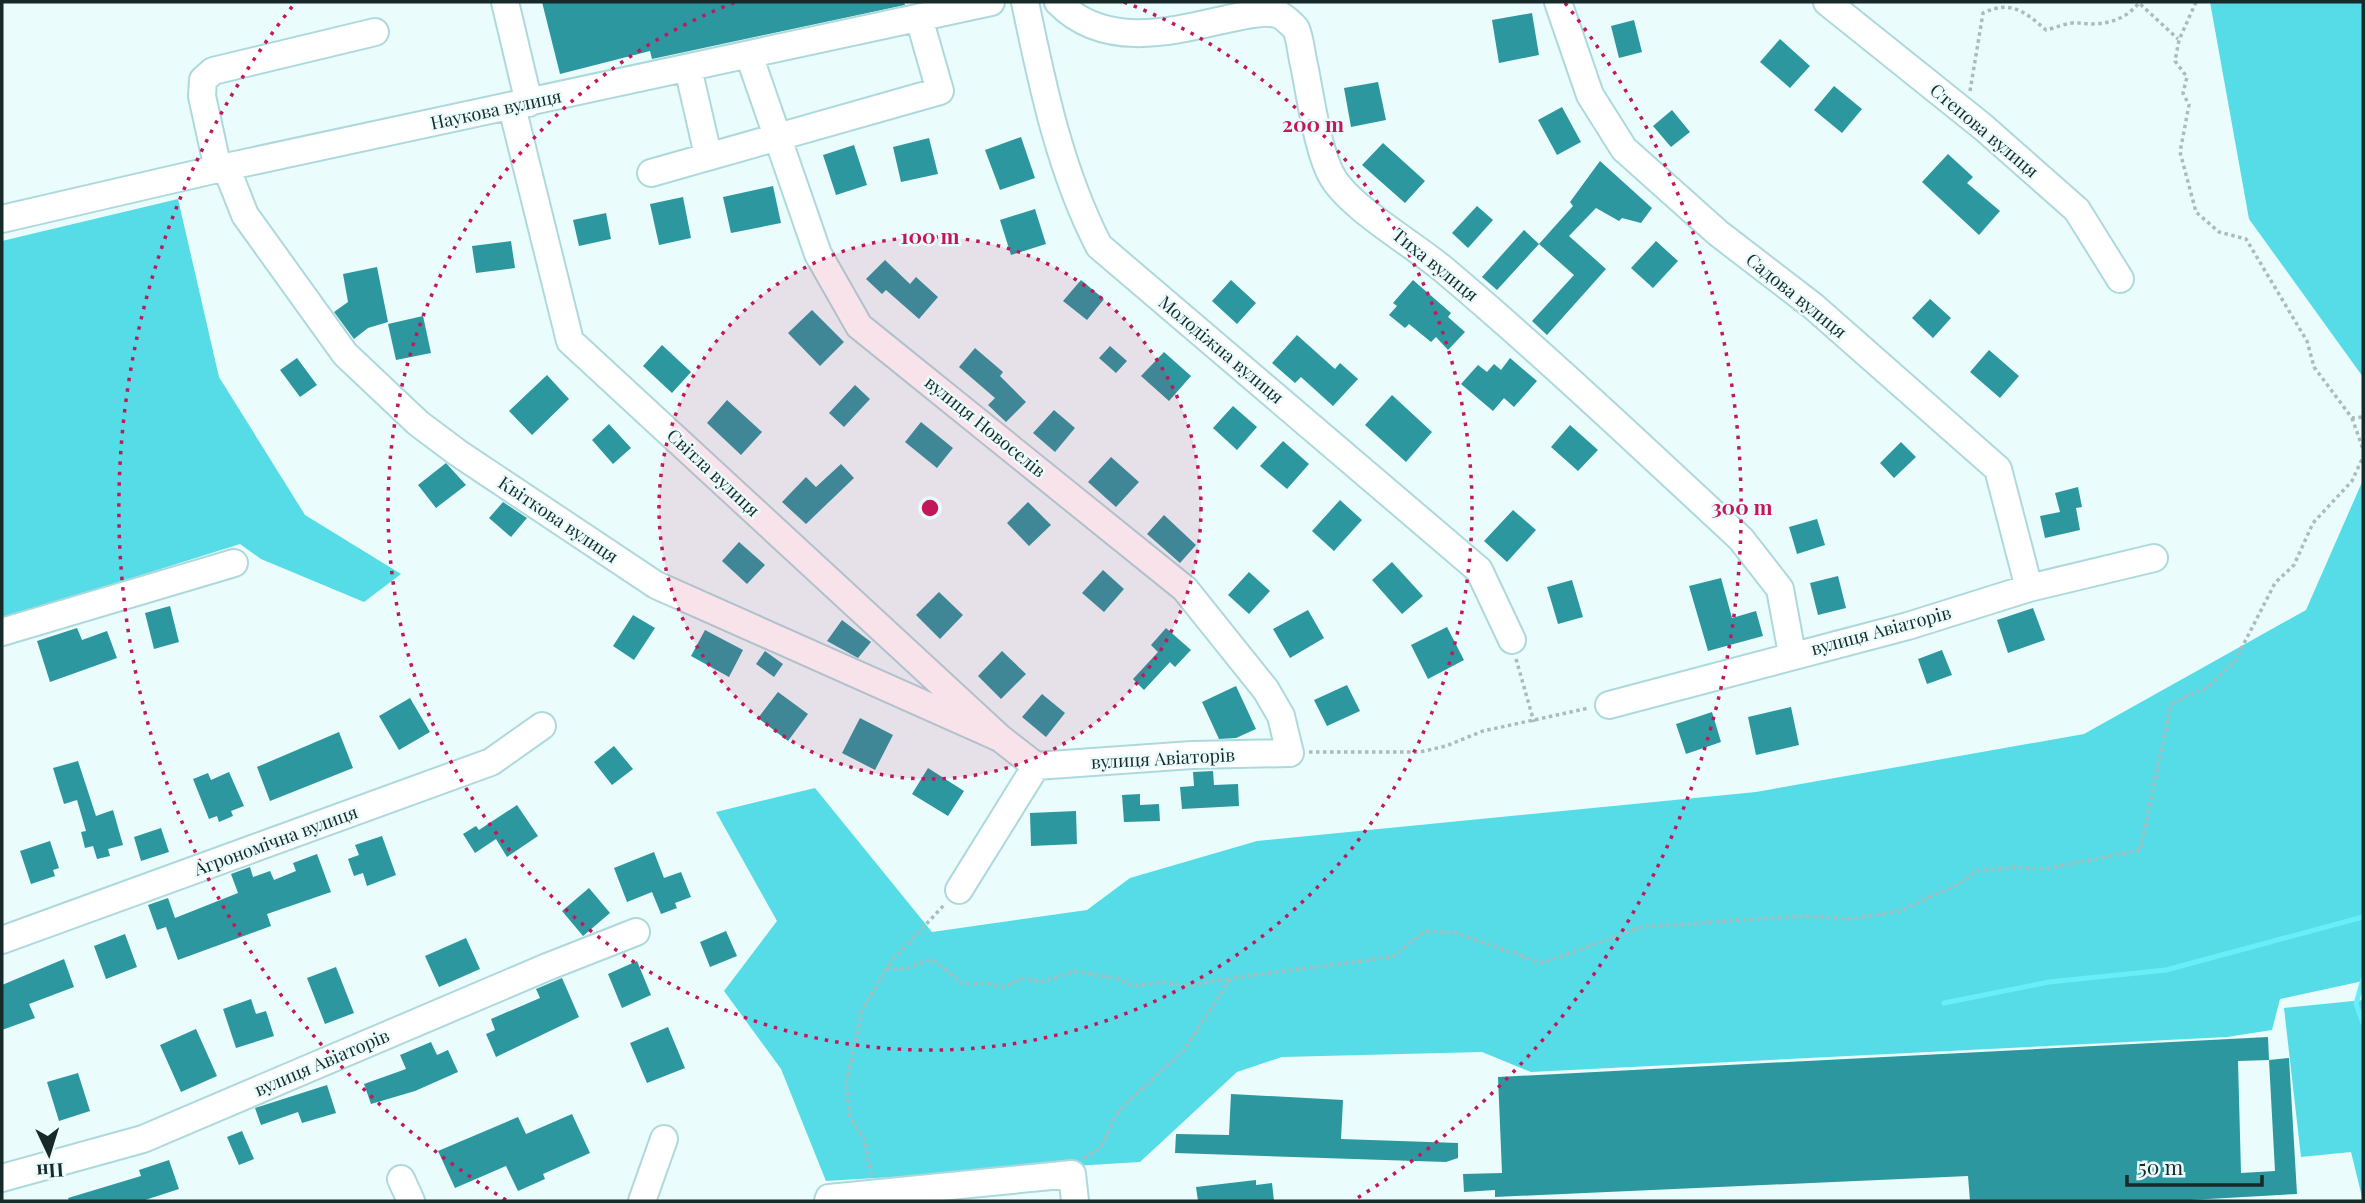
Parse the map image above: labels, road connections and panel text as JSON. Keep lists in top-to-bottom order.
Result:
{
  "streets": {
    "street": [
      "Наукова вулиця",
      "Степова вулиця",
      "Тиха вулиця",
      "Садова вулиця",
      "Молодіжна вулиця",
      "вулиця Новоселів",
      "Світла вулиця",
      "Квіткова вулиця",
      "вулиця Авіаторів",
      "Агрономічна вулиця"
    ]
  },
  "crossings": [
    ["Наукова вулиця", "вулиця Новоселів"],
    ["Наукова вулиця", "Світла вулиця"],
    ["Наукова вулиця", "Квіткова вулиця"],
    ["Тиха вулиця", "вулиця Авіаторів"],
    ["Садова вулиця", "вулиця Авіаторів"],
    ["вулиця Новоселів", "вулиця Авіаторів"],
    ["Світла вулиця", "Квіткова вулиця"],
    ["Світла вулиця", "вулиця Авіаторів"]
  ],
  "scale_bar": "50 m",
  "north": "bottom",
  "rings": ["200 m", "100 m", "300 m"]
}
